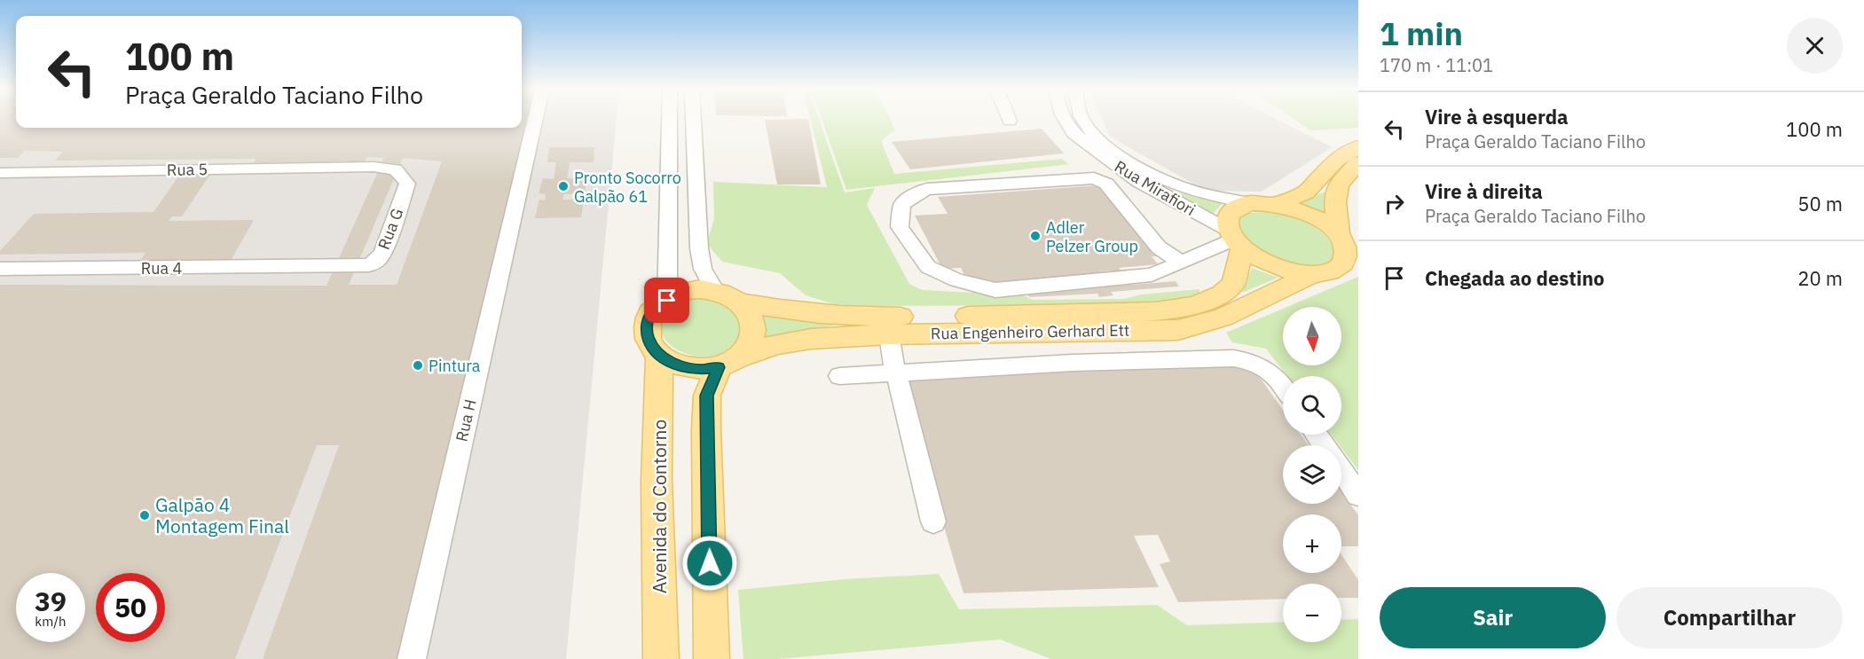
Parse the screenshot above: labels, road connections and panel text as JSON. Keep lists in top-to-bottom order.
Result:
{
  "streets": {
    "main road": ["Rua Engenheiro Gerhard Ett", "Avenida do Contorno"],
    "street": [
      "Rua 5",
      "Rua Mirafiori",
      "Rua G",
      "Rua 4",
      "Rua H"
    ]
  },
  "crossings": [
    ["Rua 5", "Rua G"],
    ["Rua Mirafiori", "Rua Engenheiro Gerhard Ett"],
    ["Rua G", "Rua 4"],
    ["Rua Engenheiro Gerhard Ett", "Avenida do Contorno"]
  ],
  "places": [
    "Pronto Socorro Galpão 61",
    "Adler Pelzer Group",
    "Pintura",
    "Galpão 4 Montagem Final"
  ],
  "north": "bottom",
  "page": {
    "heading": ["1 min", "170 m · 11:01"],
    "turn": ["100 m", "Praça Geraldo Taciano Filho"],
    "list": [
      {
        "name": "Vire à esquerda",
        "note": "Praça Geraldo Taciano Filho",
        "value": "100 m"
      },
      {
        "name": "Vire à direita",
        "note": "Praça Geraldo Taciano Filho",
        "value": "50 m"
      },
      {
        "name": "Chegada ao destino",
        "value": "20 m"
      }
    ],
    "map_buttons": ["+", "−"],
    "speed": "39 km/h",
    "limit": "50",
    "buttons": ["Sair", "Compartilhar"]
  }
}
